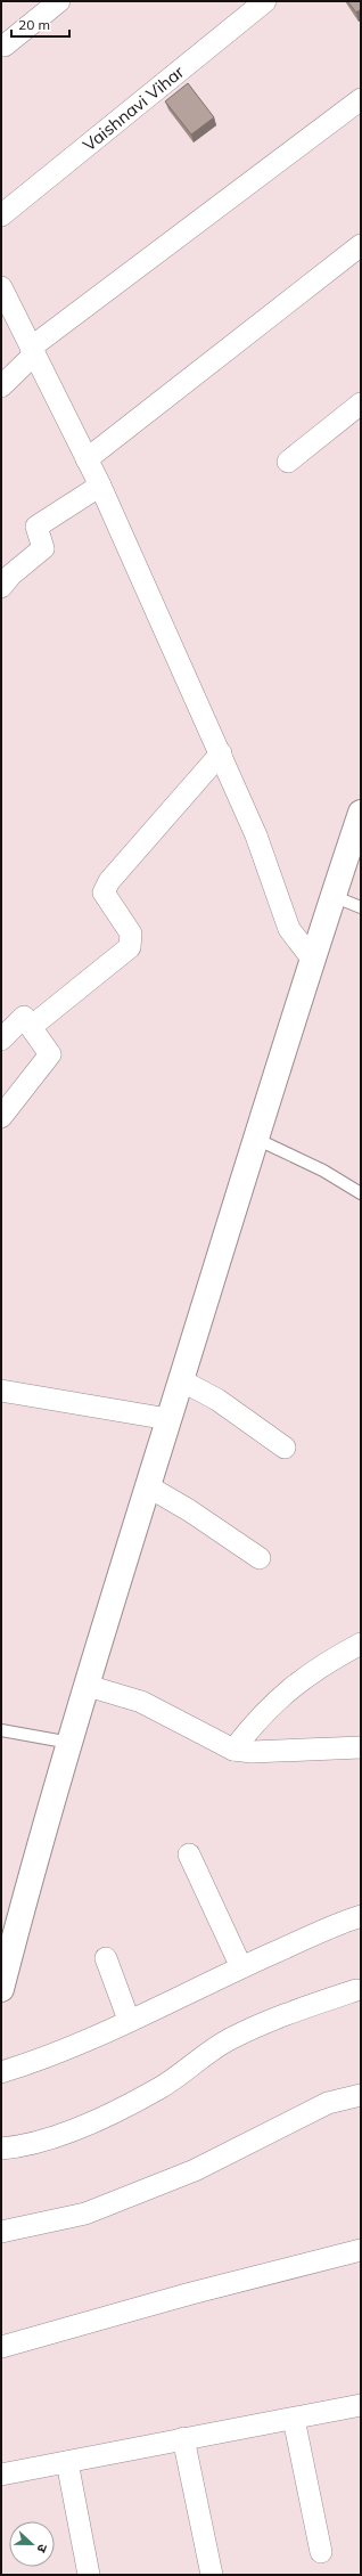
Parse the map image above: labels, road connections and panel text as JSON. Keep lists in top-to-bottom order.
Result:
{
  "streets": {
    "street": ["Vaishnavi Vihar"]
  },
  "scale_bar": "20 m",
  "north": "right"
}
